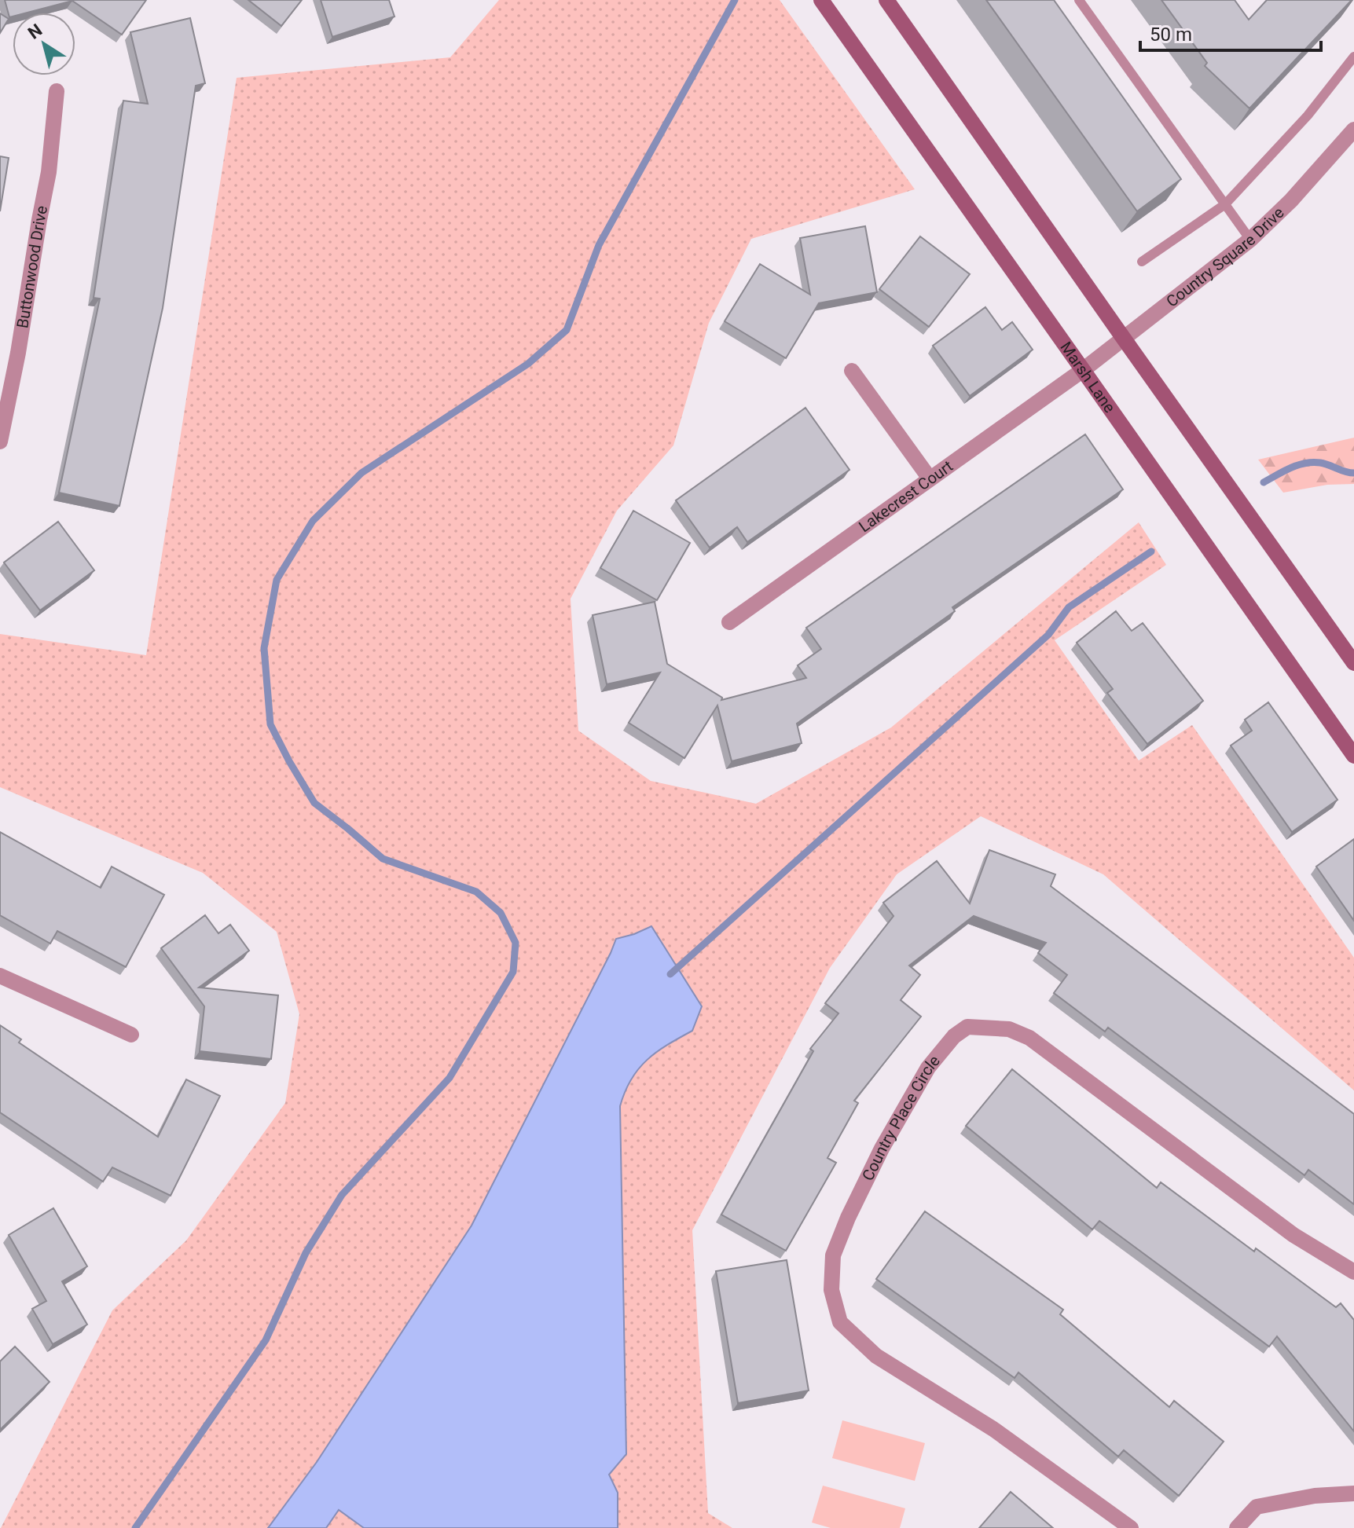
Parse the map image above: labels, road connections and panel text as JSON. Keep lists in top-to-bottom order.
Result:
{
  "streets": {
    "main road": ["Marsh Lane"],
    "street": [
      "Country Square Drive",
      "Buttonwood Drive",
      "Lakecrest Court",
      "Country Place Circle"
    ]
  },
  "crossings": [
    ["Country Square Drive", "Marsh Lane"],
    ["Country Square Drive", "Lakecrest Court"],
    ["Marsh Lane", "Lakecrest Court"]
  ],
  "scale_bar": "50 m",
  "north": "top left"
}
